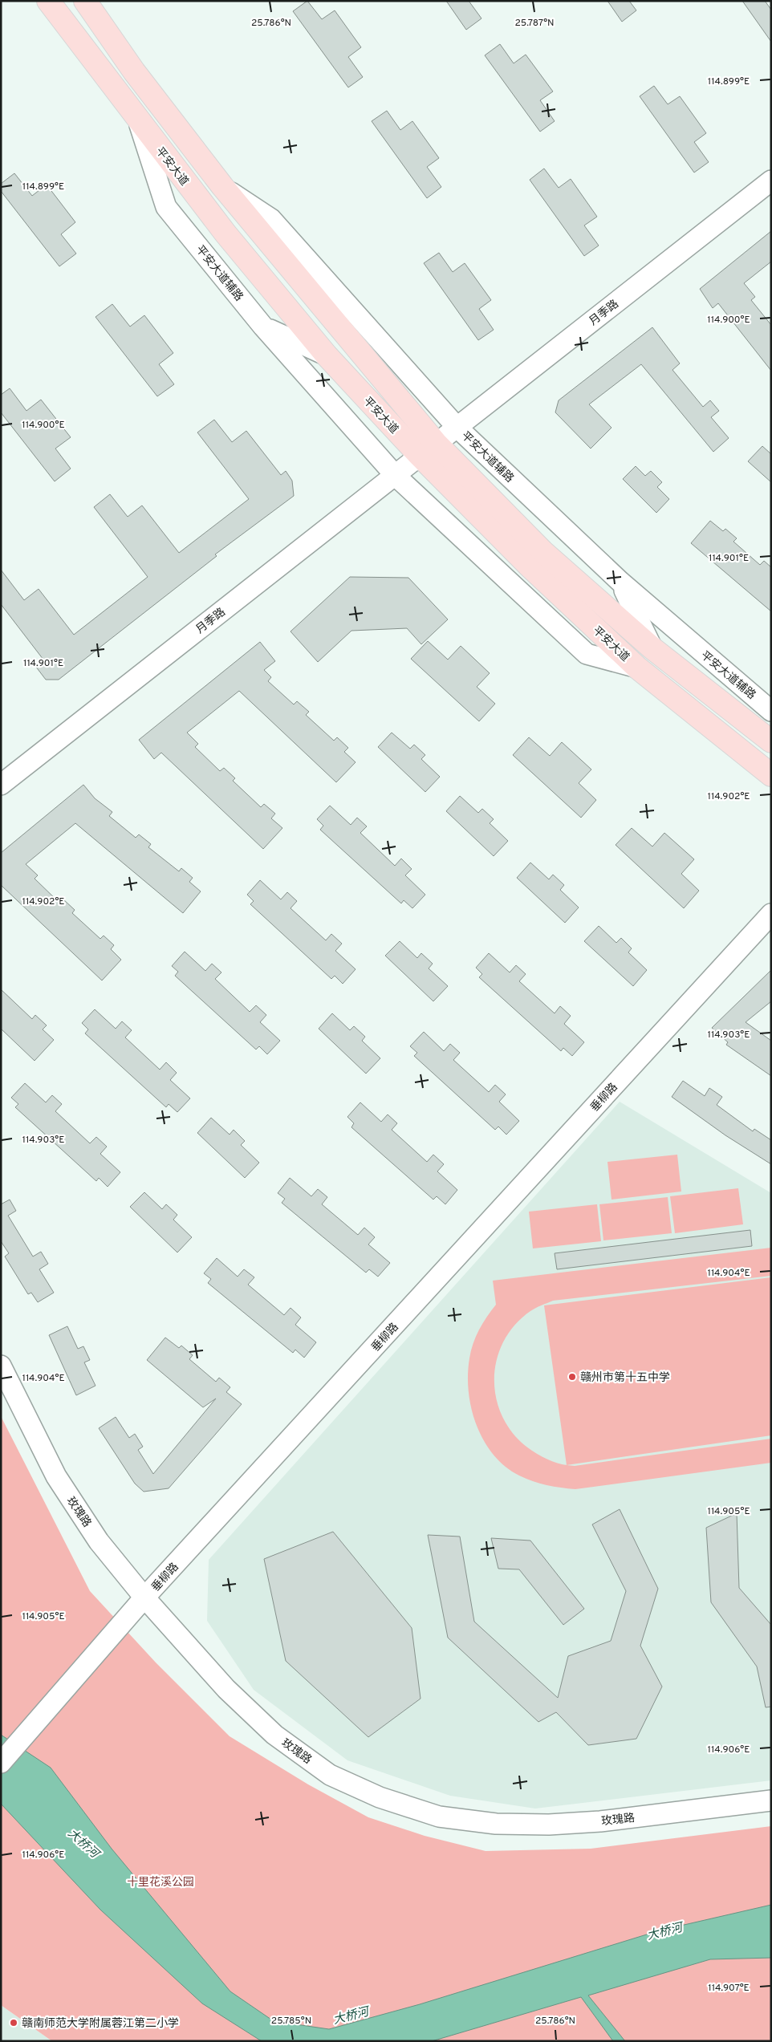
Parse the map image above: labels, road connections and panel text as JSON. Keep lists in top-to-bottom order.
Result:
{
  "streets": {
    "main road": ["平安大道"],
    "street": [
      "平安大道辅路",
      "月季路",
      "垂柳路",
      "玫瑰路"
    ]
  },
  "crossings": [
    ["平安大道", "平安大道辅路"],
    ["平安大道", "月季路"],
    ["平安大道辅路", "月季路"],
    ["垂柳路", "玫瑰路"]
  ],
  "water": ["大桥河"],
  "parks": ["十里花溪公园"],
  "places": ["赣州市第十五中学", "赣南师范大学附属蓉江第二小学"],
  "coordinates": [
    "25.786°N",
    "25.787°N",
    "114.899°E",
    "114.900°E",
    "114.901°E",
    "114.902°E",
    "114.903°E",
    "114.904°E",
    "114.905°E",
    "114.906°E",
    "114.907°E",
    "25.785°N"
  ]
}
